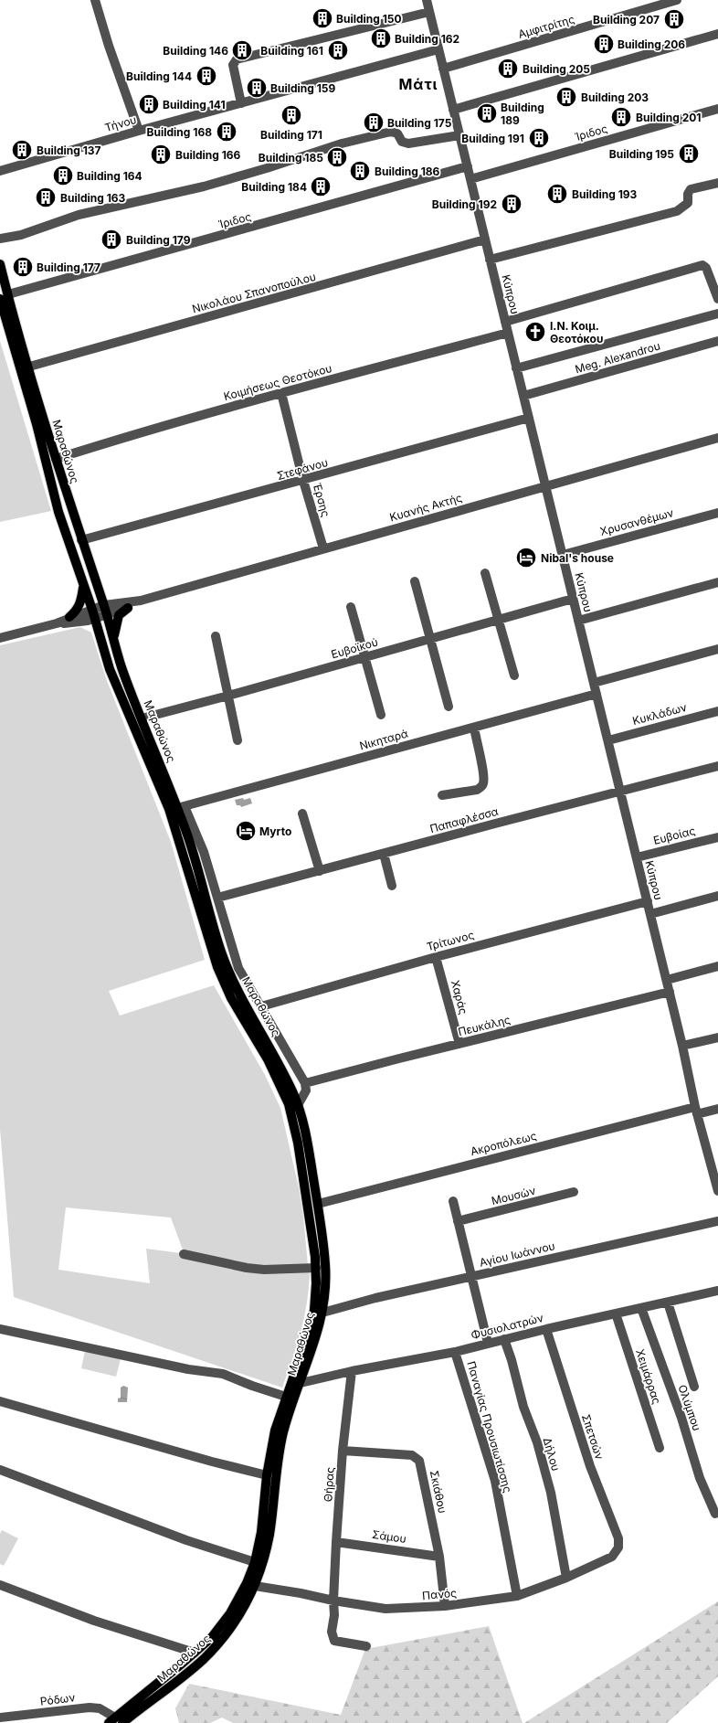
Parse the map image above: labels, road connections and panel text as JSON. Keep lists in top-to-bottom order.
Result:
{
  "streets": {
    "main road": ["Μαραθώνος"],
    "street": [
      "Αμφιτρίτης",
      "Τήνου",
      "Ίριδος",
      "Νικολάου Σπανοπούλου",
      "Κύπρου",
      "Meg. Alexandrou",
      "Κοιμήσεως Θεοτόκου",
      "Στεφάνου",
      "Έρσης",
      "Κυανής Ακτής",
      "Χρυσανθέμων",
      "Ευβοϊκού",
      "Κυκλάδων",
      "Νικηταρά",
      "Παπαφλέσσα",
      "Ευβοίας",
      "Τρίτωνος",
      "Χαράς",
      "Πευκάλης",
      "Ακροπόλεως",
      "Μουσών",
      "Αγίου Ιωάννου",
      "Φυσιολατρών",
      "Χειμάρρας",
      "Ολύμπου",
      "Παναγίας Προυσιωτίσσης",
      "Σπετσών",
      "Δήλου",
      "Θήρας",
      "Σκιάθου",
      "Σάμου",
      "Πανός",
      "Ρόδων"
    ]
  },
  "crossings": [
    ["Αμφιτρίτης", "Κύπρου"],
    ["Τήνου", "Κύπρου"],
    ["Ίριδος", "Κύπρου"],
    ["Ίριδος", "Μαραθώνος"],
    ["Νικολάου Σπανοπούλου", "Κύπρου"],
    ["Νικολάου Σπανοπούλου", "Μαραθώνος"],
    ["Κύπρου", "Meg. Alexandrou"],
    ["Κύπρου", "Κοιμήσεως Θεοτόκου"],
    ["Κύπρου", "Στεφάνου"],
    ["Κύπρου", "Κυανής Ακτής"],
    ["Κύπρου", "Χρυσανθέμων"],
    ["Κύπρου", "Ευβοϊκού"],
    ["Κύπρου", "Κυκλάδων"],
    ["Κύπρου", "Νικηταρά"],
    ["Κύπρου", "Παπαφλέσσα"],
    ["Κύπρου", "Ευβοίας"],
    ["Κύπρου", "Τρίτωνος"],
    ["Κύπρου", "Πευκάλης"],
    ["Κύπρου", "Ακροπόλεως"],
    ["Κοιμήσεως Θεοτόκου", "Μαραθώνος"],
    ["Κοιμήσεως Θεοτόκου", "Έρσης"],
    ["Μαραθώνος", "Στεφάνου"],
    ["Μαραθώνος", "Κυανής Ακτής"],
    ["Μαραθώνος", "Ευβοϊκού"],
    ["Μαραθώνος", "Νικηταρά"],
    ["Μαραθώνος", "Ακροπόλεως"],
    ["Μαραθώνος", "Αγίου Ιωάννου"],
    ["Μαραθώνος", "Φυσιολατρών"],
    ["Μαραθώνος", "Πανός"],
    ["Μαραθώνος", "Ρόδων"],
    ["Στεφάνου", "Έρσης"],
    ["Έρσης", "Κυανής Ακτής"],
    ["Τρίτωνος", "Χαράς"],
    ["Χαράς", "Πευκάλης"],
    ["Φυσιολατρών", "Χειμάρρας"],
    ["Φυσιολατρών", "Ολύμπου"],
    ["Φυσιολατρών", "Παναγίας Προυσιωτίσσης"],
    ["Φυσιολατρών", "Σπετσών"],
    ["Φυσιολατρών", "Δήλου"],
    ["Φυσιολατρών", "Θήρας"],
    ["Παναγίας Προυσιωτίσσης", "Πανός"],
    ["Σπετσών", "Πανός"],
    ["Δήλου", "Πανός"],
    ["Θήρας", "Σκιάθου"],
    ["Θήρας", "Σάμου"],
    ["Θήρας", "Πανός"],
    ["Σκιάθου", "Σάμου"],
    ["Σκιάθου", "Πανός"]
  ],
  "districts": ["Μάτι"],
  "places": {
    "building": [
      "Building 150",
      "Building 207",
      "Building 162",
      "Building 206",
      "Building 146",
      "Building 161",
      "Building 205",
      "Building 144",
      "Building 159",
      "Building 203",
      "Building 141",
      "Building 189",
      "Building 171",
      "Building 201",
      "Building 175",
      "Building 168",
      "Building 191",
      "Building 137",
      "Building 195",
      "Building 166",
      "Building 185",
      "Building 186",
      "Building 164",
      "Building 184",
      "Building 193",
      "Building 163",
      "Building 192",
      "Building 179",
      "Building 177"
    ],
    "church": ["Ι.Ν. Κοιμ. Θεοτόκου"],
    "hotel": ["Nibal's house", "Myrto"]
  }
}
